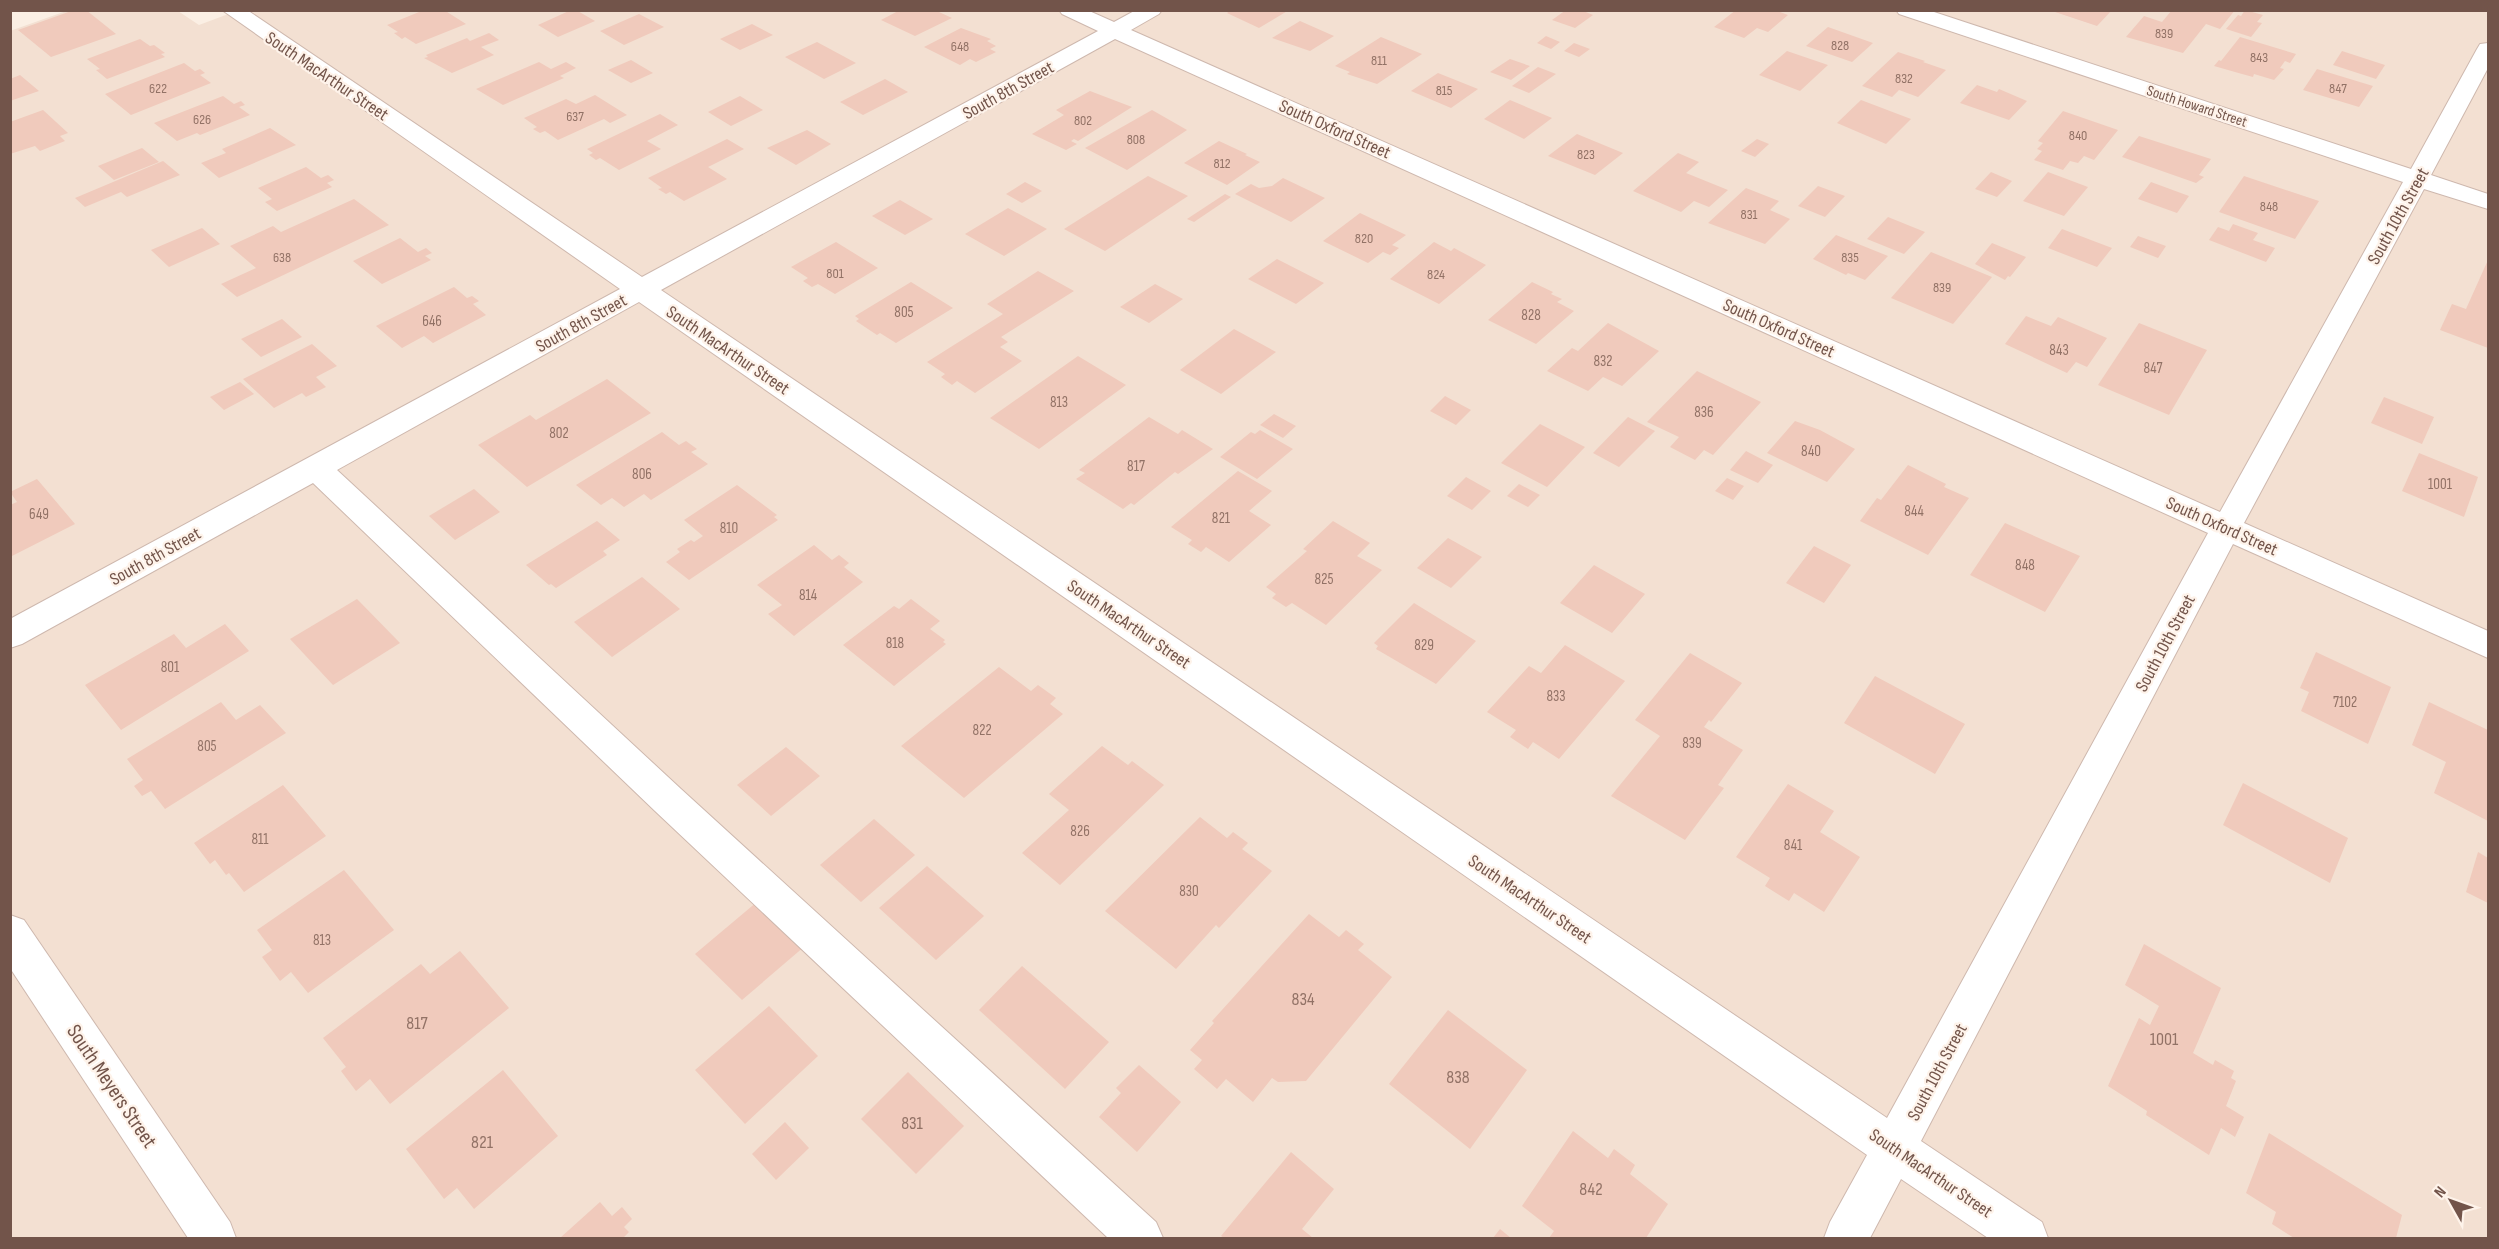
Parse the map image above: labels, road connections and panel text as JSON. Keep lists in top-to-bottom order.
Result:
{
  "streets": {
    "street": [
      "South MacArthur Street",
      "South 8th Street",
      "South Howard Street",
      "South Oxford Street",
      "South 10th Street",
      "South Meyers Street"
    ]
  },
  "crossings": [
    ["South MacArthur Street", "South 8th Street"],
    ["South MacArthur Street", "South 10th Street"],
    ["South 8th Street", "South Oxford Street"],
    ["South Howard Street", "South 10th Street"],
    ["South Oxford Street", "South 10th Street"]
  ],
  "house_numbers": [
    "839",
    "828",
    "648",
    "843",
    "811",
    "832",
    "622",
    "847",
    "815",
    "637",
    "626",
    "802",
    "840",
    "808",
    "823",
    "812",
    "848",
    "831",
    "820",
    "638",
    "835",
    "801",
    "824",
    "839",
    "805",
    "828",
    "646",
    "843",
    "832",
    "847",
    "813",
    "836",
    "802",
    "840",
    "817",
    "806",
    "1001",
    "844",
    "649",
    "821",
    "810",
    "848",
    "825",
    "814",
    "818",
    "829",
    "801",
    "833",
    "7102",
    "822",
    "839",
    "805",
    "826",
    "811",
    "841",
    "830",
    "813",
    "834",
    "817",
    "1001",
    "838",
    "831",
    "821",
    "842"
  ],
  "north": "top left"
}
